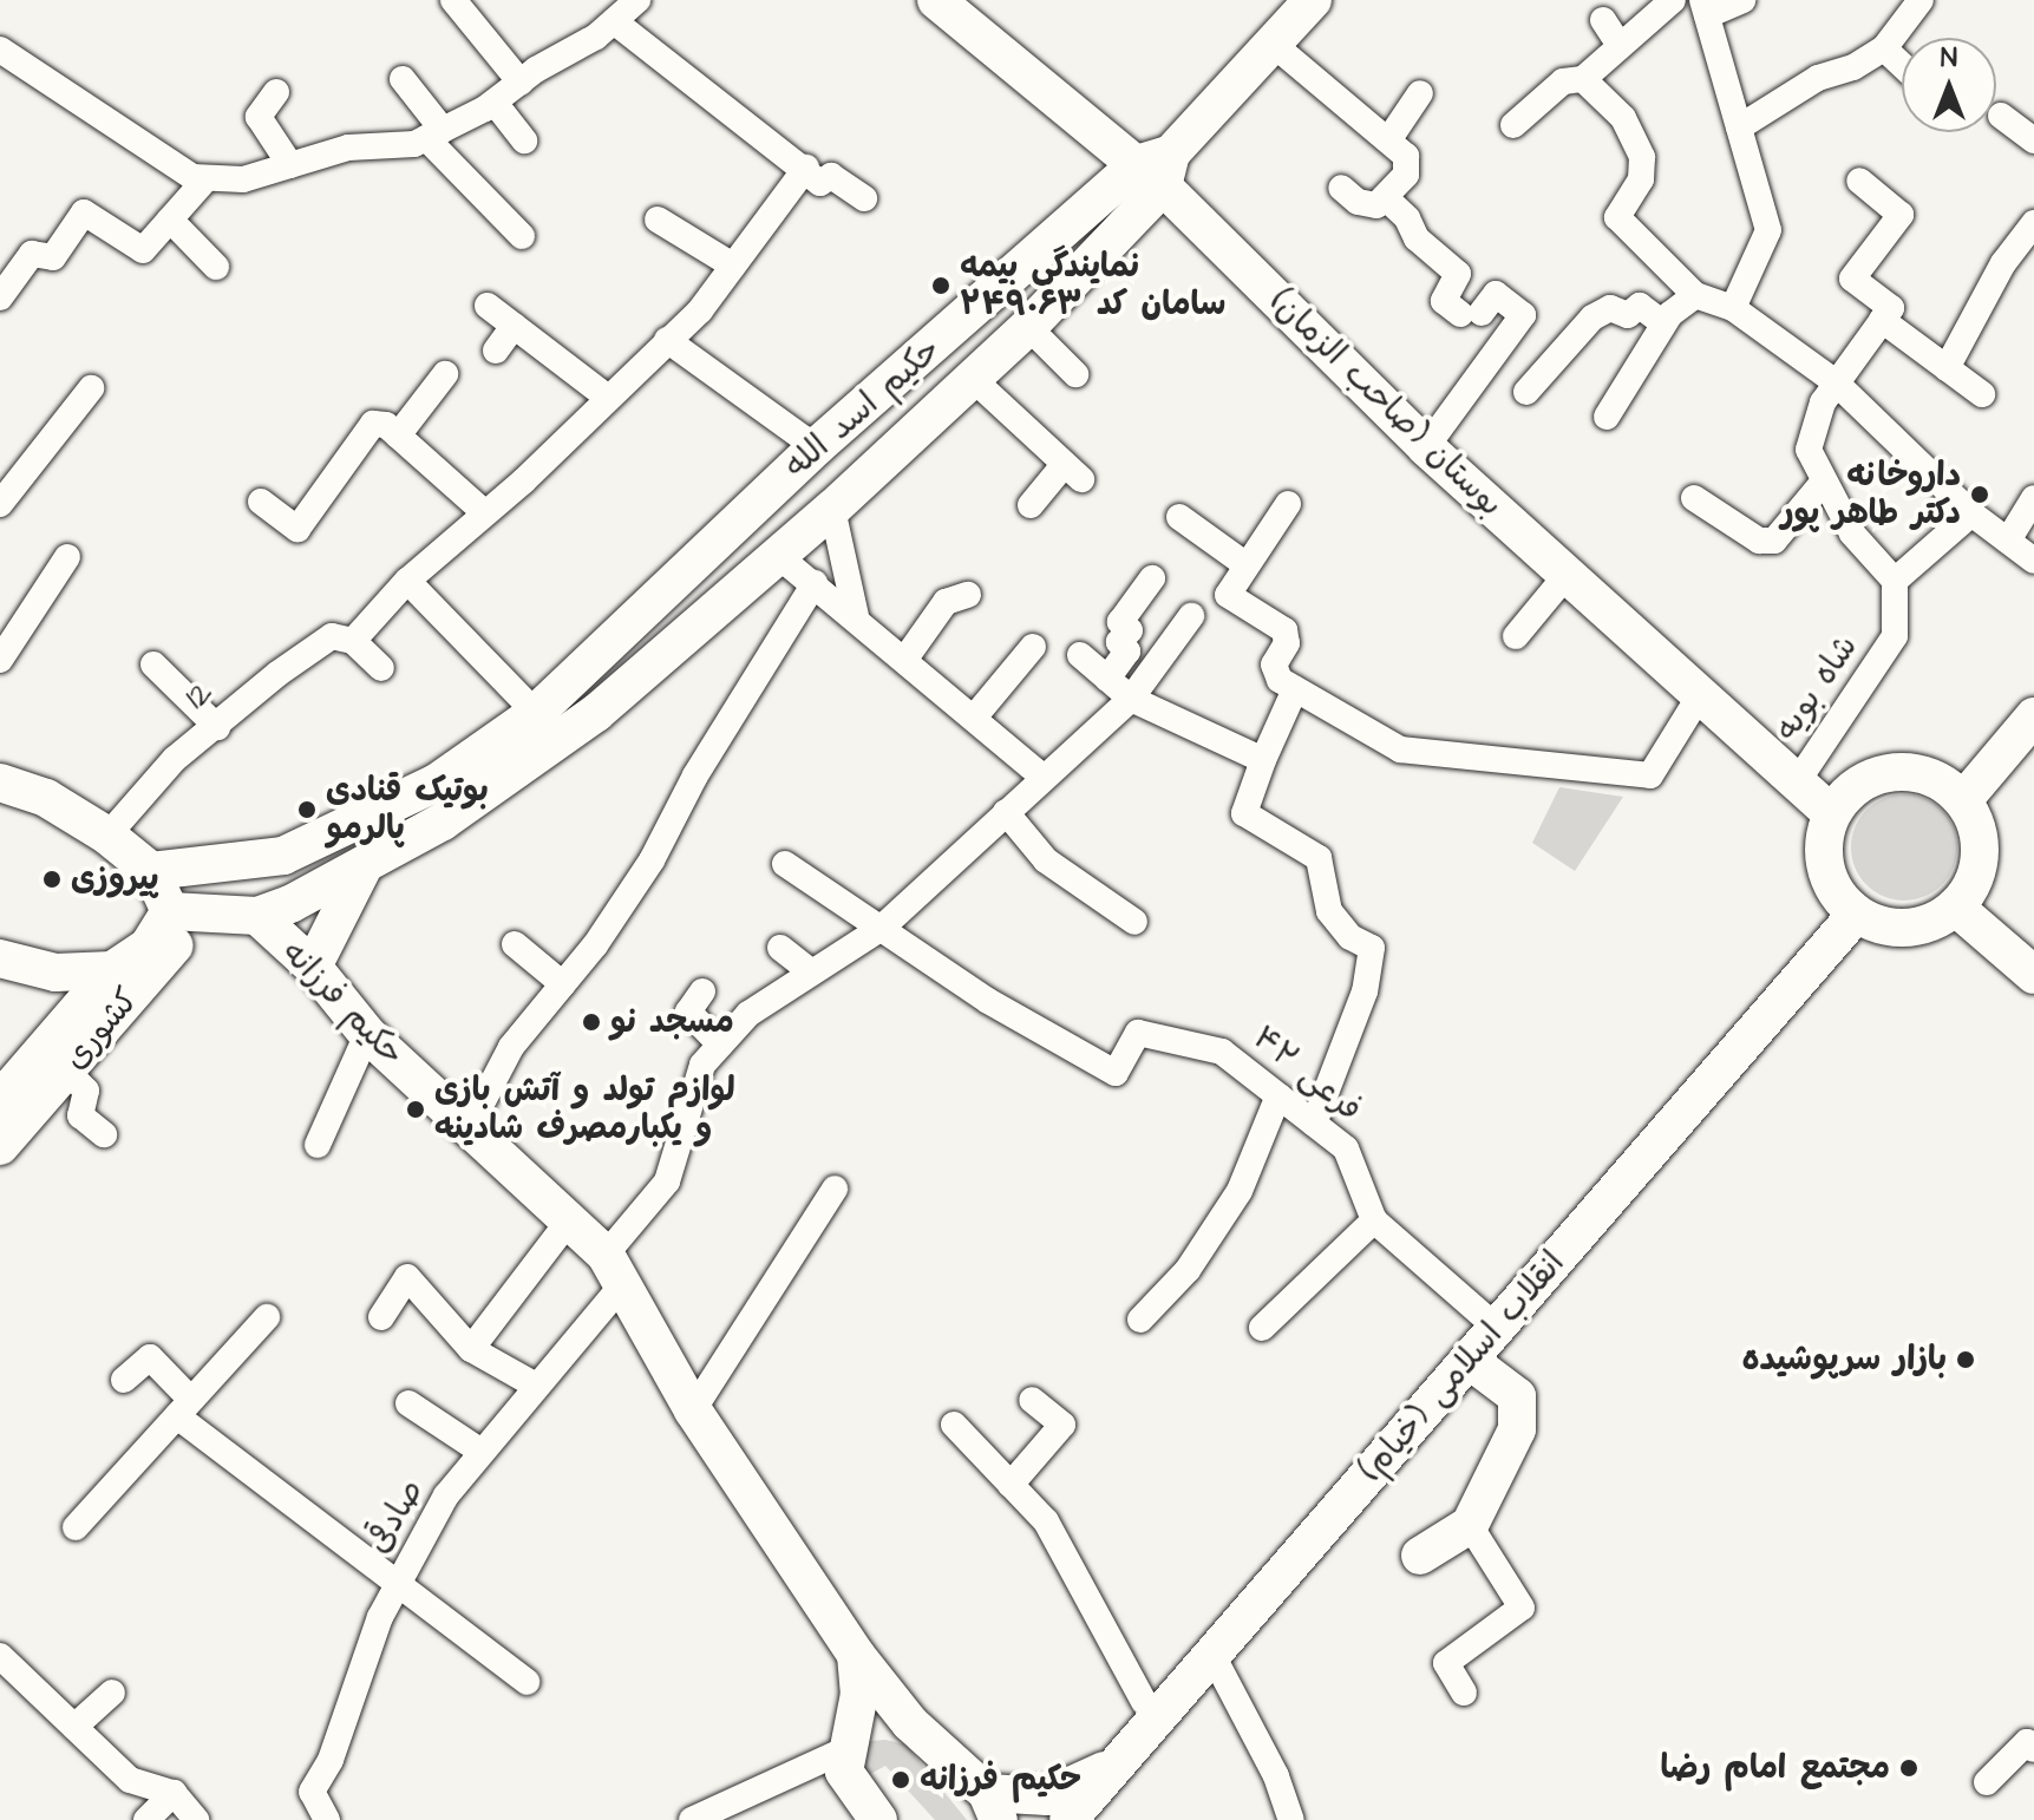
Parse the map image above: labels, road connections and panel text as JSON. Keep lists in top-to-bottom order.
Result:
{
  "streets": {
    "main road": [
      "بوستان (صاحب الزمان)",
      "حکیم اسد الله",
      "حکیم فرزانه",
      "کشوری",
      "انقلاب اسلامی (خیام)"
    ],
    "street": [
      "شاه بویه",
      "12",
      "فرعی ۴۲",
      "صادقی"
    ]
  },
  "crossings": [
    ["بوستان (صاحب الزمان)", "حکیم اسد الله"],
    ["بوستان (صاحب الزمان)", "شاه بویه"],
    ["بوستان (صاحب الزمان)", "انقلاب اسلامی (خیام)"],
    ["حکیم اسد الله", "حکیم فرزانه"],
    ["حکیم فرزانه", "صادقی"],
    ["فرعی ۴۲", "انقلاب اسلامی (خیام)"],
    ["فرعی ۴۲", "صادقی"]
  ],
  "places": [
    "نمایندگی بیمه سامان کد ۲۴۹۰۶۳",
    "داروخانه دکتر طاهر پور",
    "بوتیک قنادی پالرمو",
    "پیروزی",
    "مسجد نو",
    "لوازم تولد و آتش بازی و یکبارمصرف شادینه",
    "بازار سرپوشیده",
    "مجتمع امام رضا",
    "حکیم فرزانه"
  ],
  "north": "top"
}
